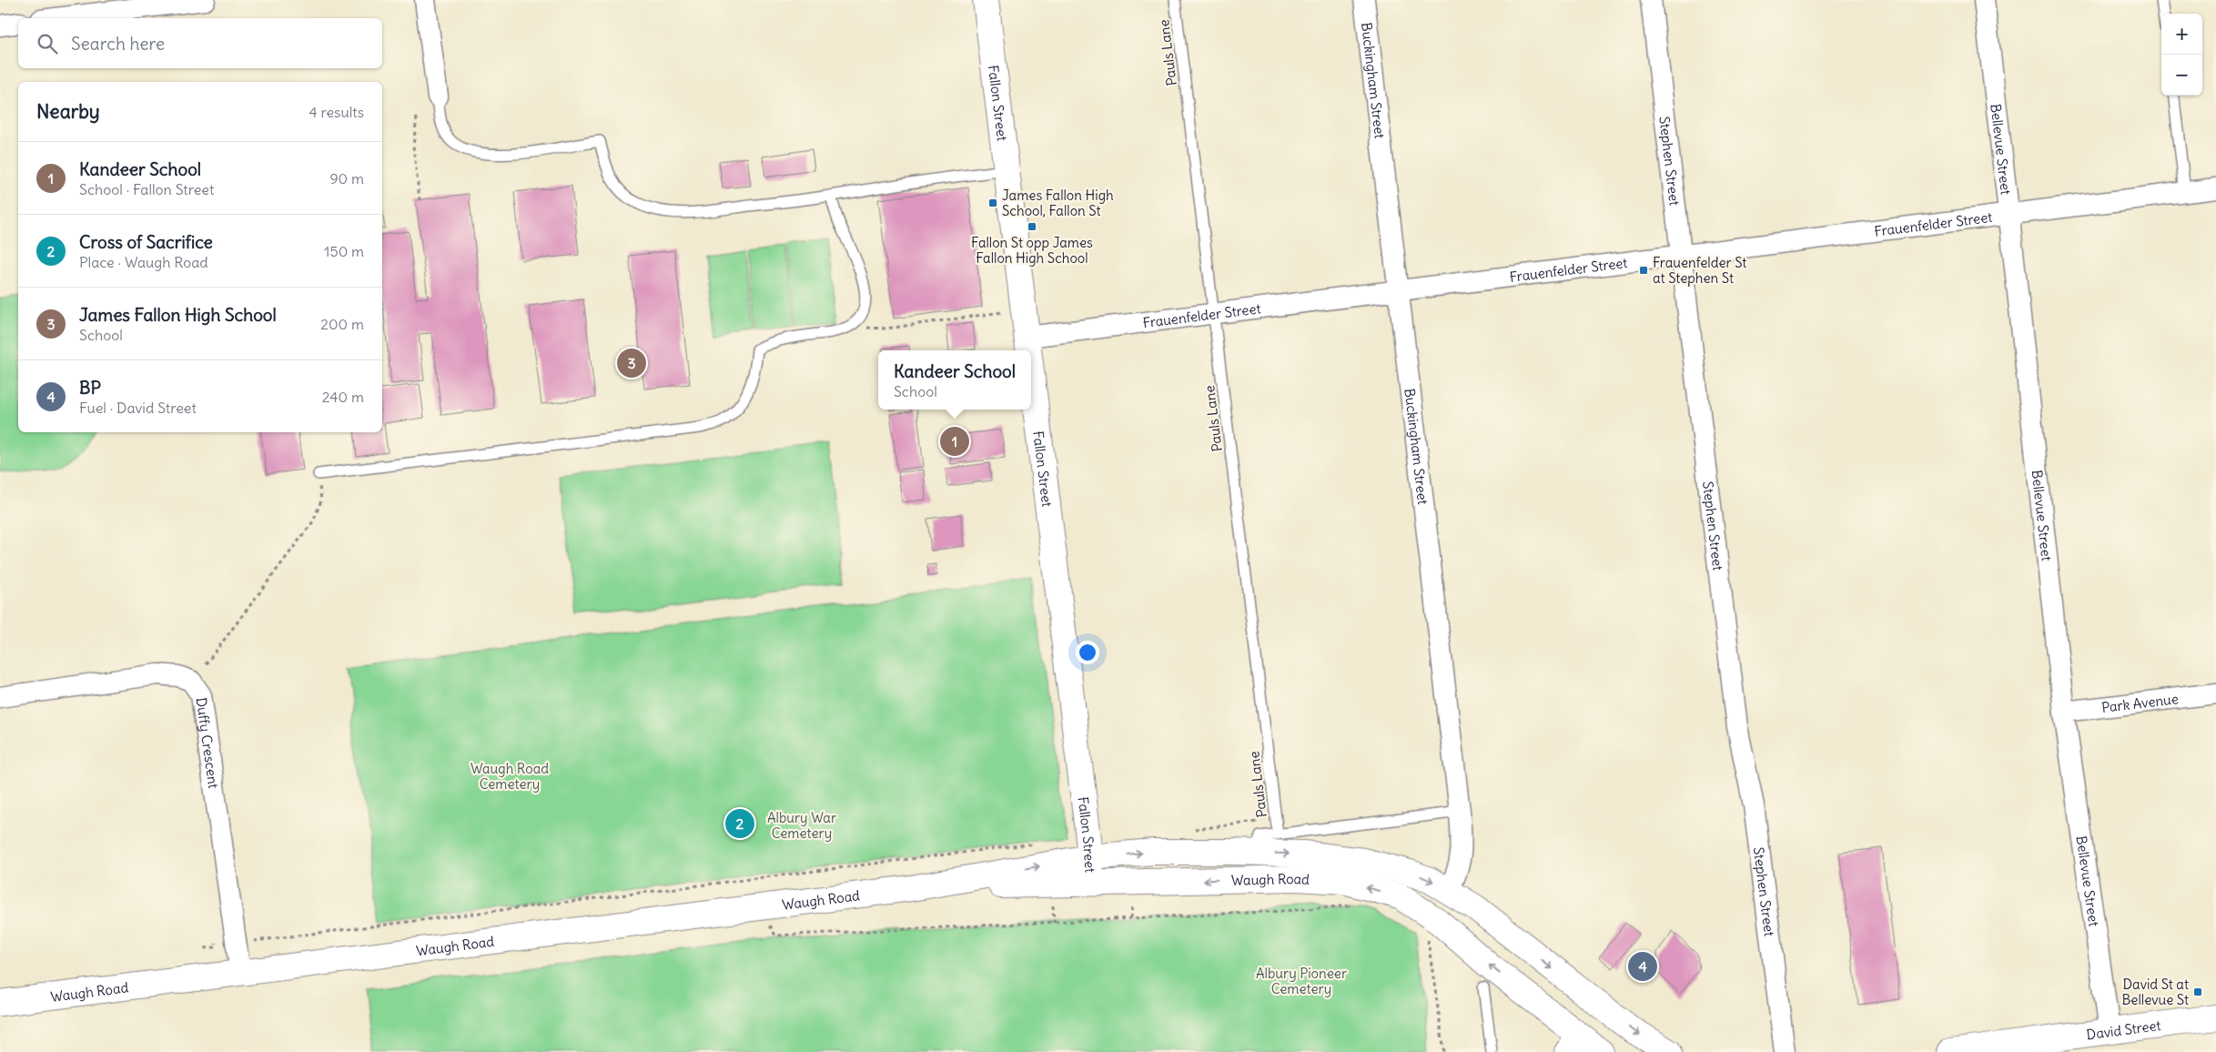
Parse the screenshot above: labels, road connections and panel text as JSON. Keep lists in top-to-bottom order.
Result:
{
  "streets": {
    "main road": ["Fallon Street", "Waugh Road", "David Street"],
    "street": [
      "Buckingham Street",
      "Bellevue Street",
      "Stephen Street",
      "Frauenfelder Street",
      "Park Avenue",
      "Duffy Crescent"
    ],
    "lane": ["Pauls Lane"]
  },
  "crossings": [
    ["Pauls Lane", "Frauenfelder Street"],
    ["Pauls Lane", "Waugh Road"],
    ["Buckingham Street", "Frauenfelder Street"],
    ["Buckingham Street", "Waugh Road"],
    ["Fallon Street", "Frauenfelder Street"],
    ["Fallon Street", "Waugh Road"],
    ["Bellevue Street", "Frauenfelder Street"],
    ["Bellevue Street", "Park Avenue"],
    ["Bellevue Street", "David Street"],
    ["Stephen Street", "Frauenfelder Street"],
    ["Duffy Crescent", "Waugh Road"]
  ],
  "parks": ["Waugh Road Cemetery", "Albury War Cemetery", "Albury Pioneer Cemetery"],
  "places": {
    "transit": [
      "James Fallon High School, Fallon St",
      "Fallon St opp James Fallon High School",
      "Frauenfelder St at Stephen St",
      "David St at Bellevue St"
    ]
  },
  "page": {
    "map_buttons": ["+", "−"],
    "search": "Search here",
    "heading": ["Nearby", "4 results"],
    "list": [
      {
        "mark": "1",
        "name": "Kandeer School",
        "note": "School · Fallon Street",
        "value": "90 m"
      },
      {
        "mark": "2",
        "name": "Cross of Sacrifice",
        "note": "Place · Waugh Road",
        "value": "150 m"
      },
      {
        "mark": "3",
        "name": "James Fallon High School",
        "note": "School",
        "value": "200 m"
      },
      {
        "mark": "4",
        "name": "BP",
        "note": "Fuel · David Street",
        "value": "240 m"
      }
    ],
    "pins": [
      "3",
      "1",
      "2",
      "4"
    ],
    "popup": ["Kandeer School", "School"]
  }
}
